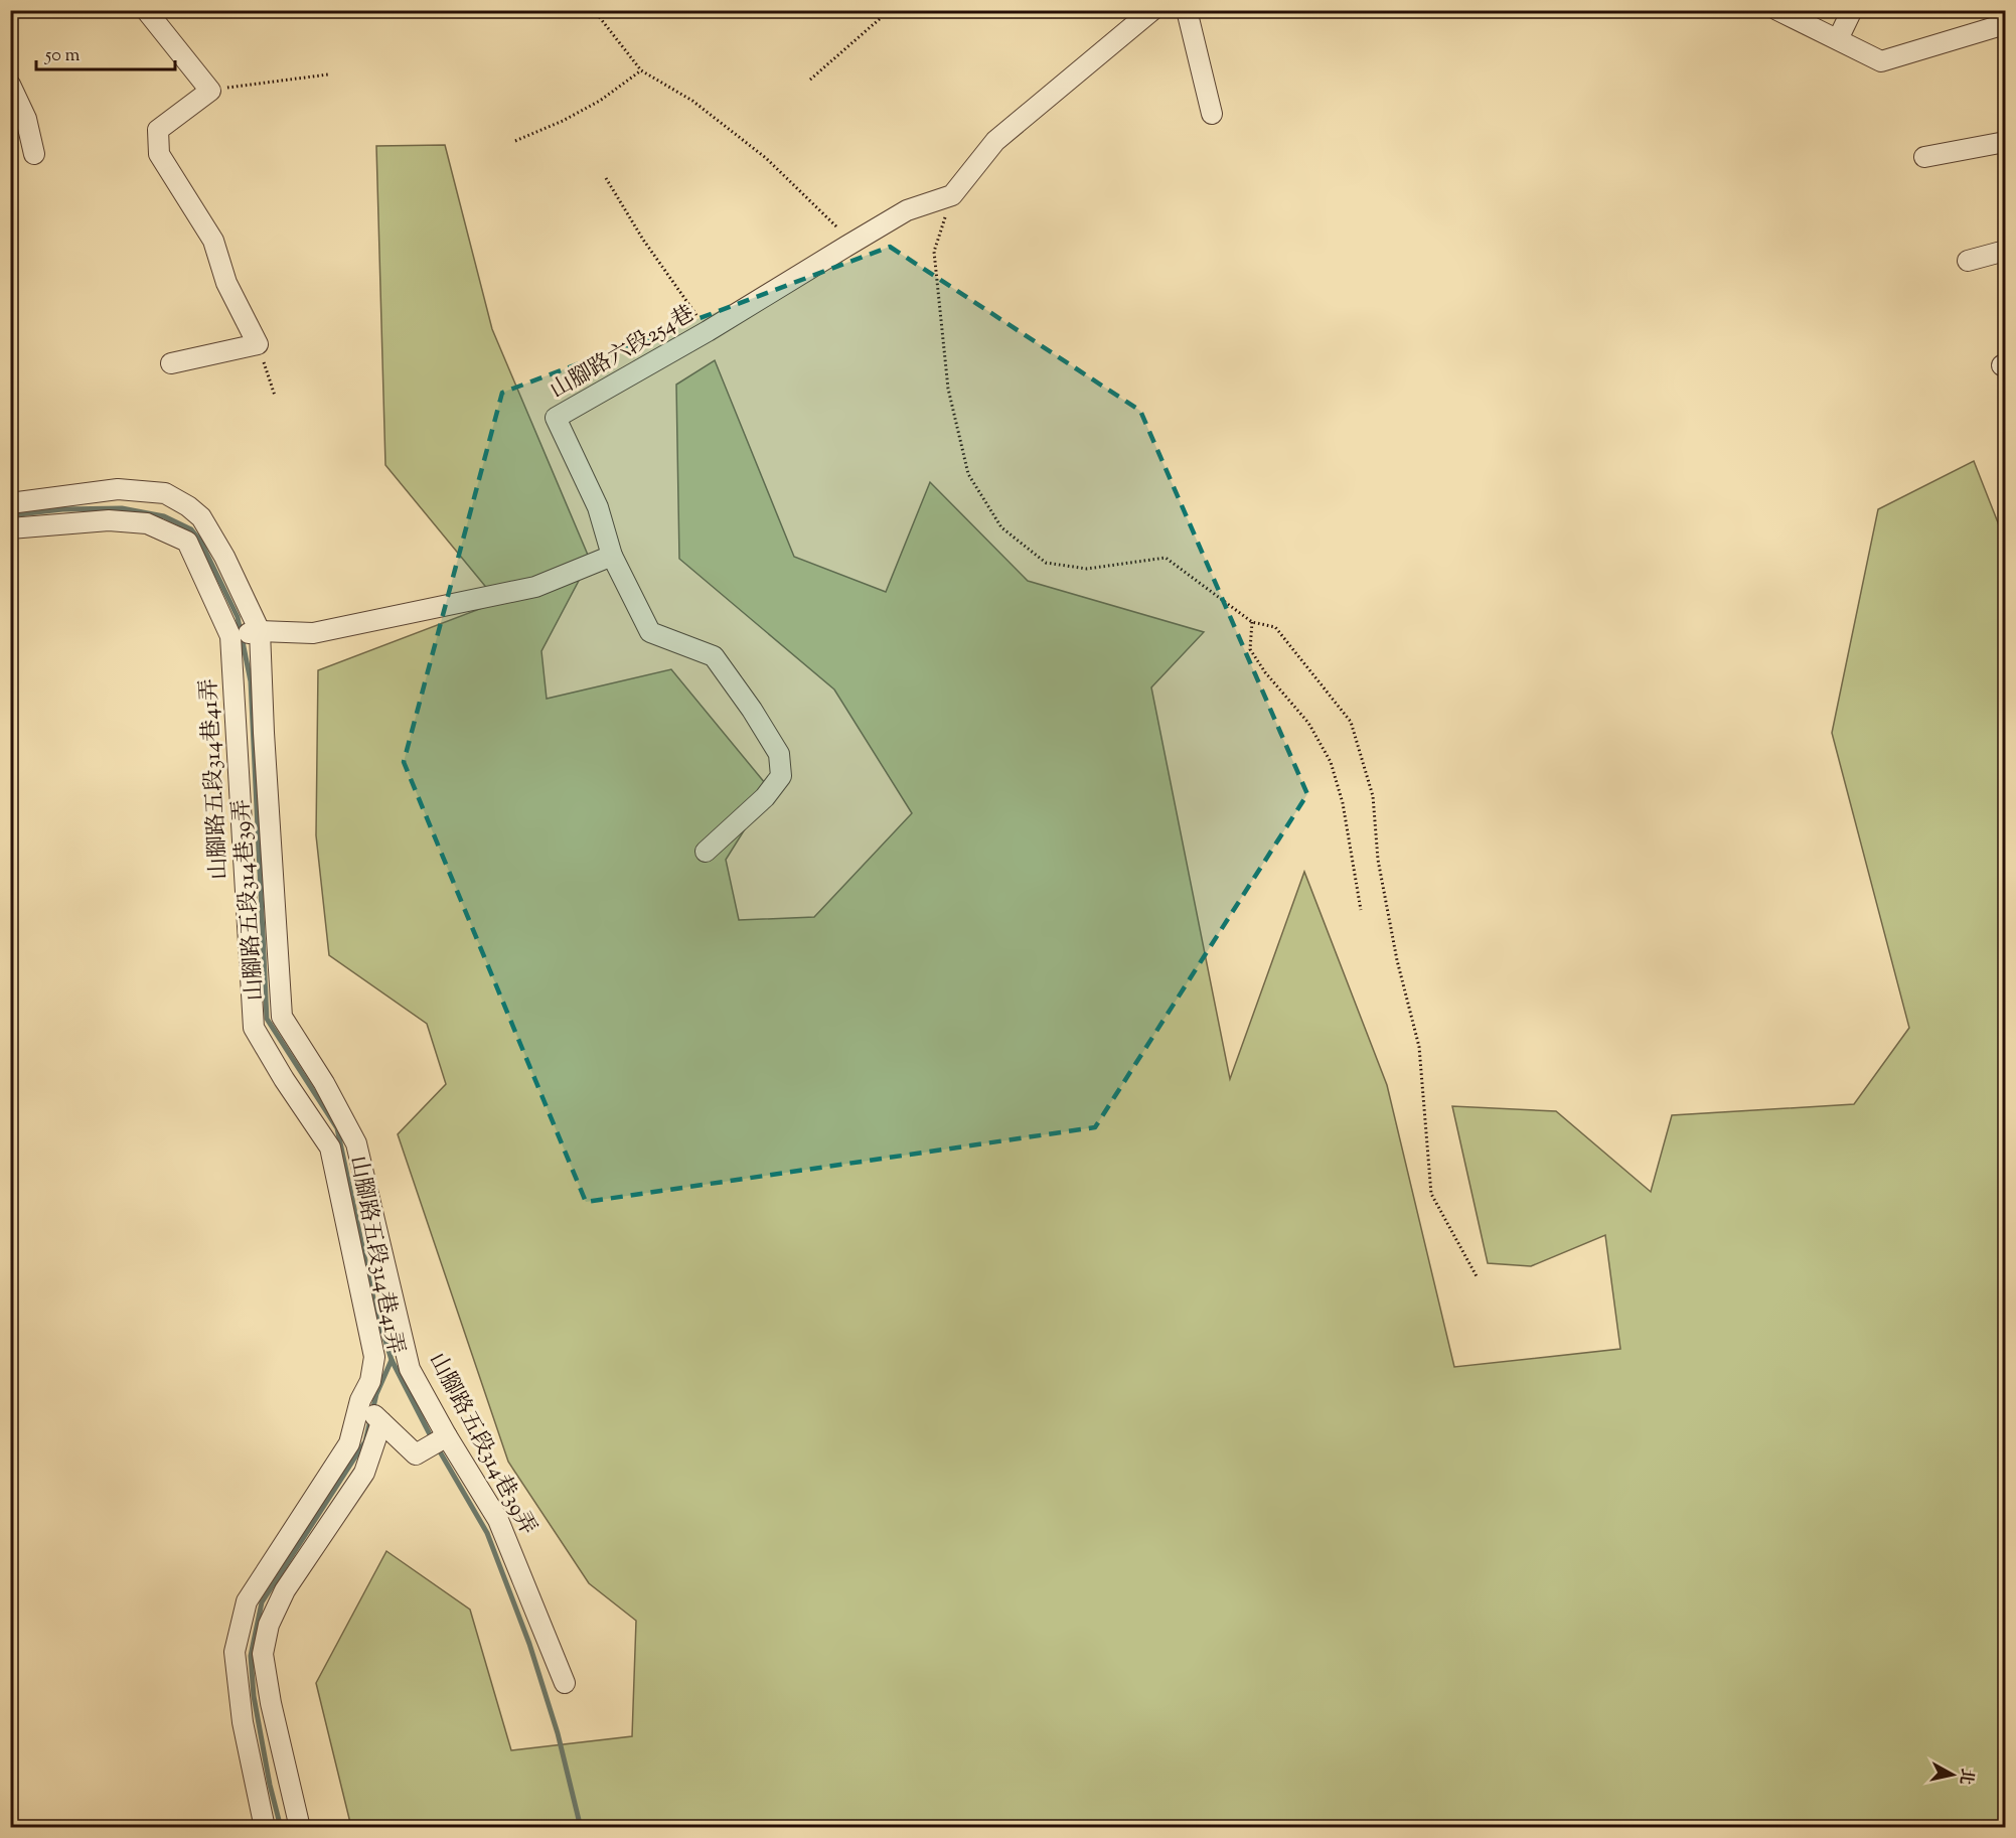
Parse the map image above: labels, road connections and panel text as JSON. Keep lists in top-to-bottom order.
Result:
{
  "streets": {
    "lane": ["山腳路六段254巷", "山腳路五段314巷41弄", "山腳路五段314巷39弄"]
  },
  "scale_bar": "50 m",
  "north": "right"
}
